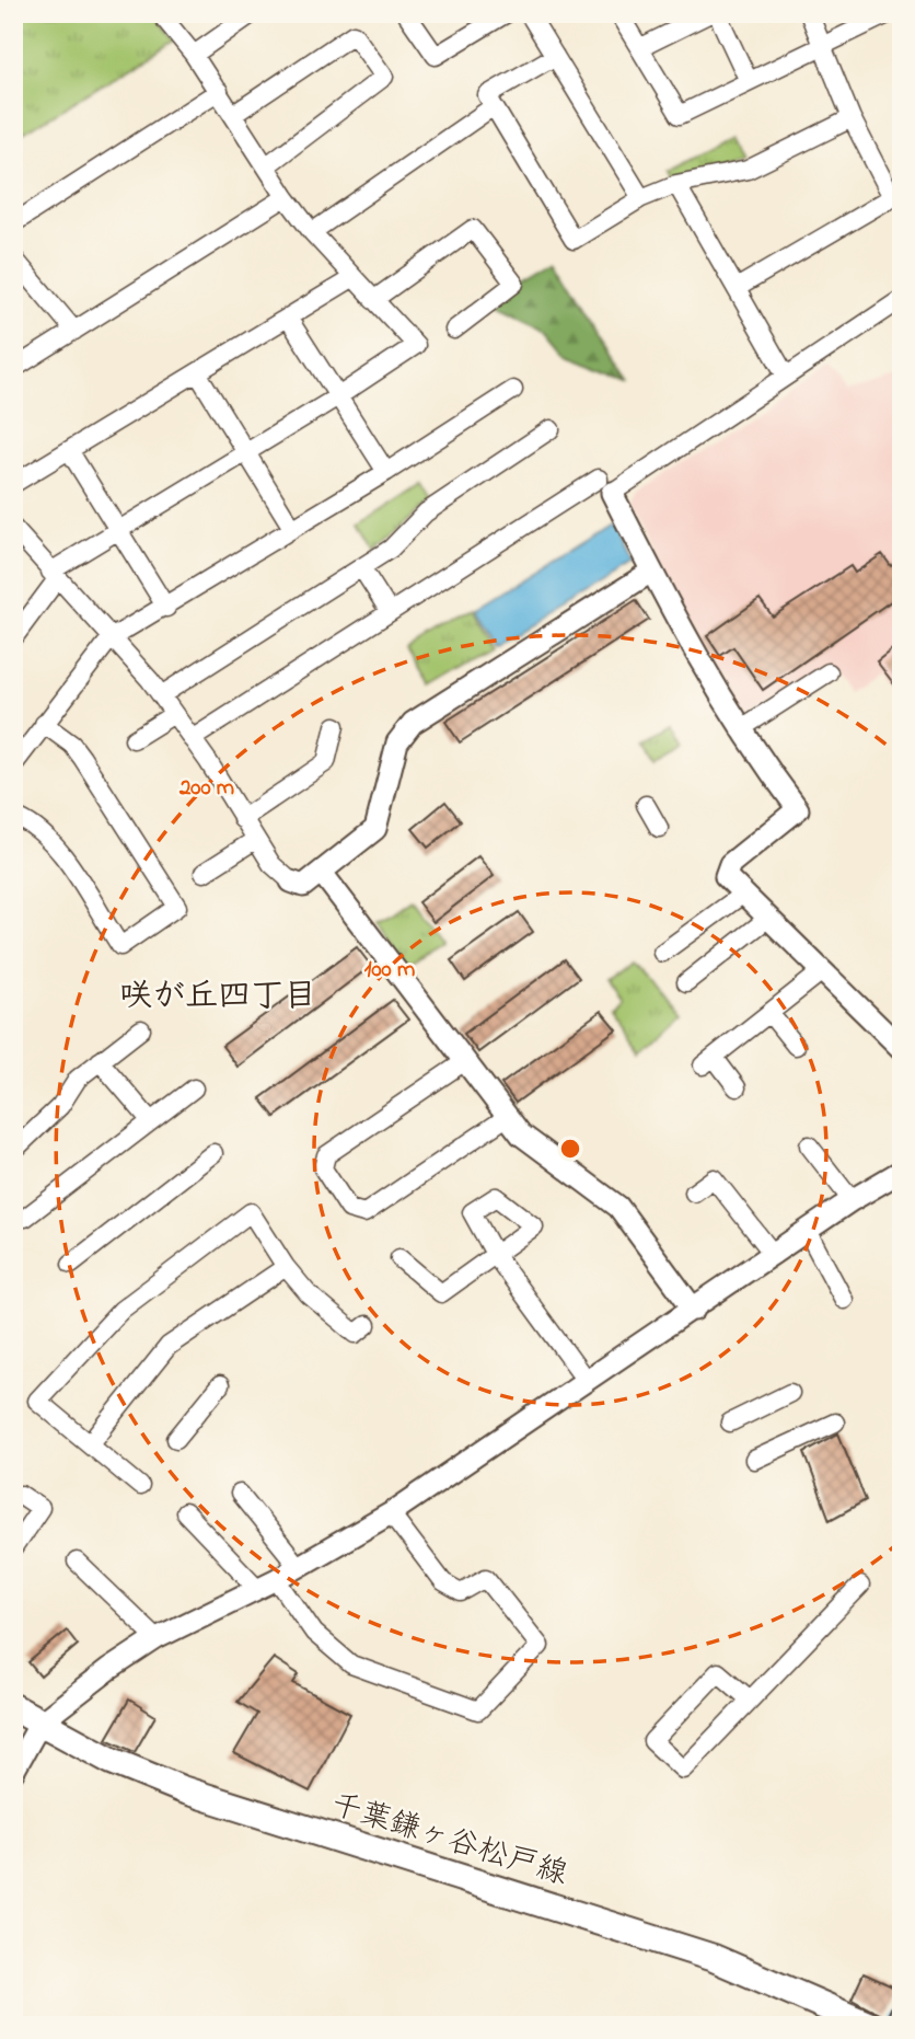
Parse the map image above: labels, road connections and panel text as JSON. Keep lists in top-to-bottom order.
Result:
{
  "streets": {
    "main road": ["千葉鎌ヶ谷松戸線"]
  },
  "districts": ["咲が丘四丁目"],
  "rings": ["200 m", "100 m"]
}
